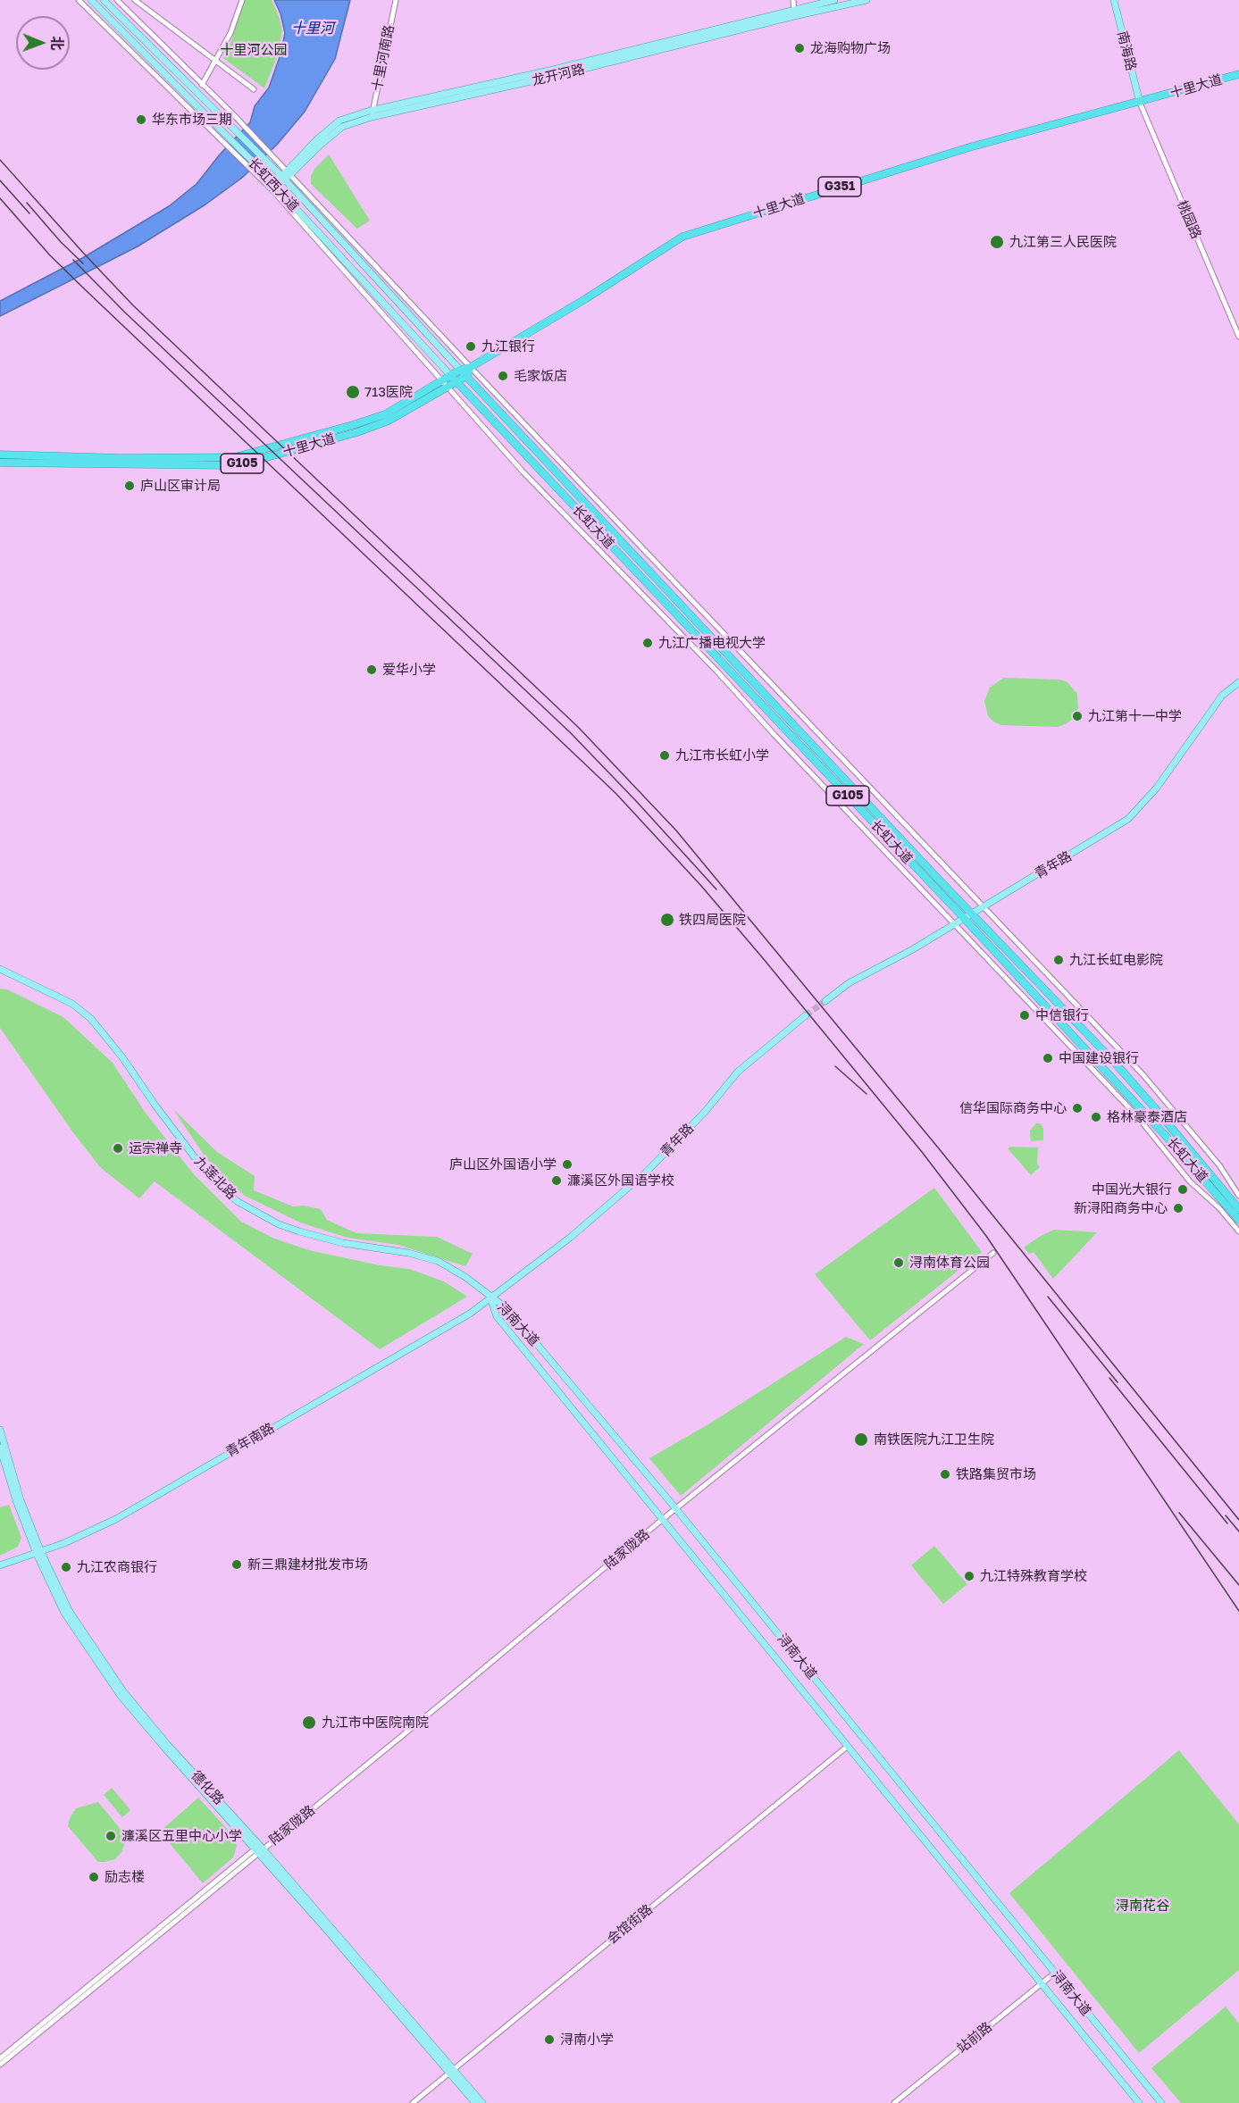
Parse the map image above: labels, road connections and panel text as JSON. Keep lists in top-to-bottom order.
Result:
{
  "streets": {
    "highway": [
      "十里大道",
      "G351",
      "G105",
      "长虹大道"
    ],
    "main road": [
      "南海路",
      "龙开河路",
      "长虹西大道",
      "青年路",
      "九莲北路",
      "浔南大道",
      "青年南路",
      "德化路"
    ],
    "street": [
      "十里河南路",
      "桃园路",
      "陆家陇路",
      "会馆街路",
      "站前路"
    ]
  },
  "crossings": [
    ["南海路", "十里大道"],
    ["南海路", "桃园路"],
    ["十里河南路", "龙开河路"],
    ["龙开河路", "长虹西大道"],
    ["十里大道", "长虹西大道"],
    ["十里大道", "桃园路"],
    ["十里大道", "长虹大道"],
    ["长虹西大道", "长虹大道"],
    ["长虹大道", "青年路"],
    ["青年路", "九莲北路"],
    ["青年路", "浔南大道"],
    ["青年路", "青年南路"],
    ["九莲北路", "浔南大道"],
    ["九莲北路", "青年南路"],
    ["浔南大道", "青年南路"],
    ["浔南大道", "陆家陇路"],
    ["浔南大道", "会馆街路"],
    ["浔南大道", "站前路"],
    ["青年南路", "德化路"],
    ["陆家陇路", "德化路"],
    ["德化路", "会馆街路"]
  ],
  "water": ["十里河"],
  "parks": ["十里河公园", "浔南花谷"],
  "places": [
    "龙海购物广场",
    "华东市场三期",
    "九江第三人民医院",
    "九江银行",
    "毛家饭店",
    "713医院",
    "庐山区审计局",
    "九江广播电视大学",
    "爱华小学",
    "九江第十一中学",
    "九江市长虹小学",
    "铁四局医院",
    "九江长虹电影院",
    "中信银行",
    "中国建设银行",
    "信华国际商务中心",
    "格林豪泰酒店",
    "运宗禅寺",
    "庐山区外国语小学",
    "濂溪区外国语学校",
    "中国光大银行",
    "新浔阳商务中心",
    "浔南体育公园",
    "南铁医院九江卫生院",
    "铁路集贸市场",
    "新三鼎建材批发市场",
    "九江农商银行",
    "九江特殊教育学校",
    "九江市中医院南院",
    "濂溪区五里中心小学",
    "励志楼",
    "浔南小学"
  ],
  "north": "right"
}
